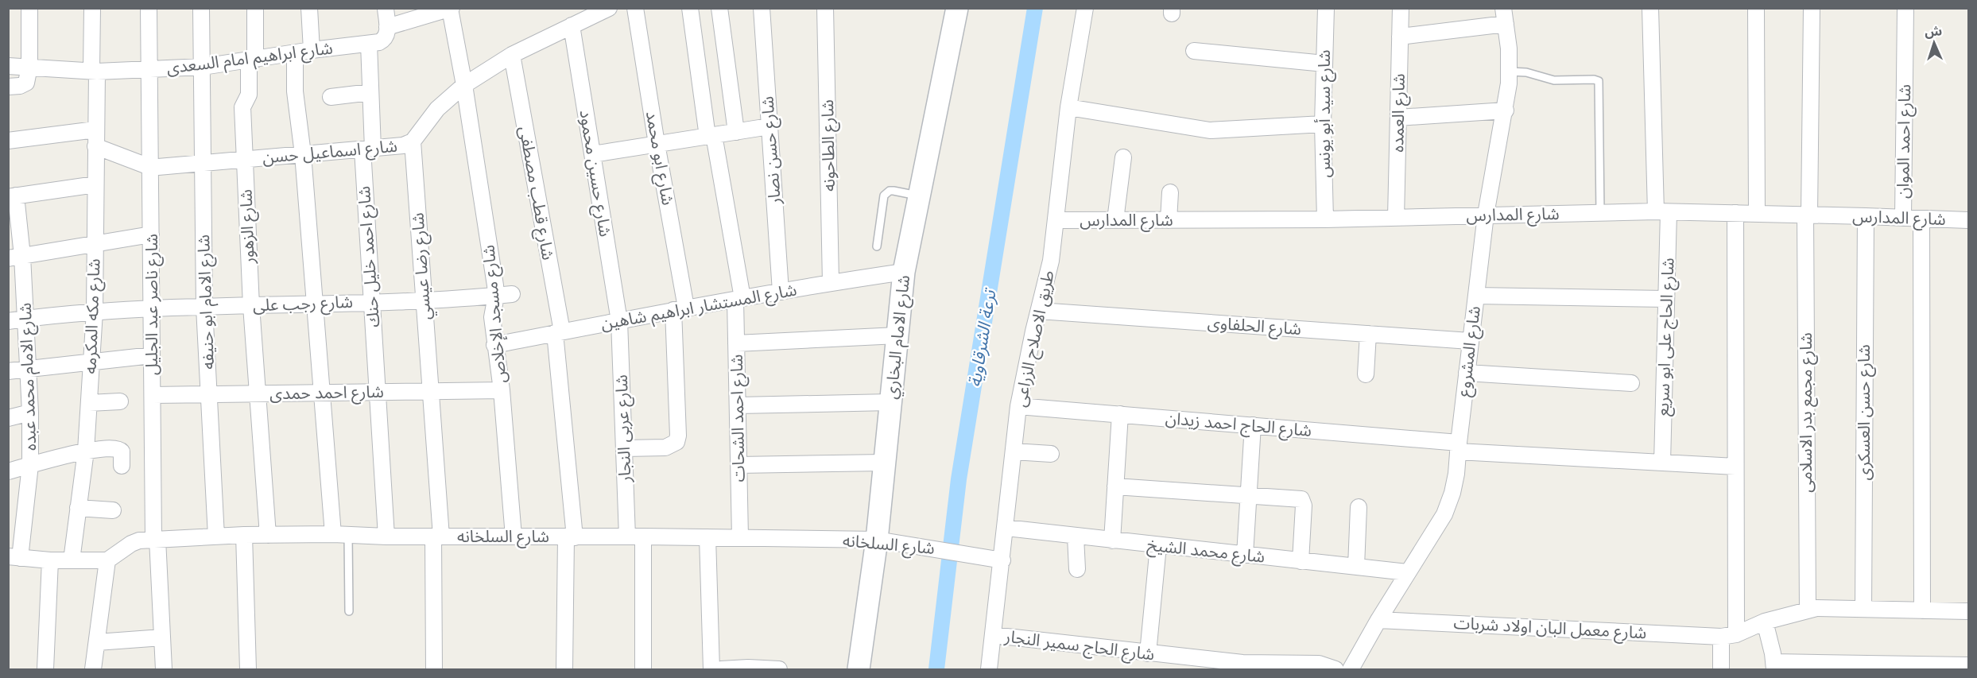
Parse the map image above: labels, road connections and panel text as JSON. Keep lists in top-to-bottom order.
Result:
{
  "streets": {
    "street": [
      "شارع ابراهيم امام السعدى",
      "شارع العمده",
      "شارع سيد أبو يونس",
      "شارع احمد الموان",
      "شارع الطاحونه",
      "شارع حسن نصار",
      "شارع اسماعيل حسن",
      "شارع ابو محمد",
      "شارع حسين محمود",
      "شارع قطب مصطفى",
      "شارع المدارس",
      "شارع الزهور",
      "شارع احمد خليل حنك",
      "شارع رضا عيسي",
      "شارع الامام ابو حنيفه",
      "شارع رجب على",
      "شارع ناصر عبد الجليل",
      "شارع المستشار ابراهيم شاهين",
      "شارع مسجد الإخلاص",
      "شارع مكه المكرمه",
      "شارع الحلفاوى",
      "شارع الامام البخاري",
      "شارع الحاج على ابو سريع",
      "طريق الاصلاح الزراعى",
      "شارع المشروع",
      "شارع الامام محمد عبده",
      "شارع احمد حمدى",
      "شارع مجمع بدر الاسلامى",
      "شارع حسن العسكرى",
      "شارع احمد الشحات",
      "شارع الحاج احمد زيدان",
      "شارع عربى النجار",
      "شارع السلخانه",
      "شارع محمد الشيخ",
      "شارع معمل البان اولاد شربات",
      "شارع الحاج سمير النجار"
    ]
  },
  "crossings": [
    ["شارع ابراهيم امام السعدى", "شارع الزهور"],
    ["شارع ابراهيم امام السعدى", "شارع احمد خليل حنك"],
    ["شارع ابراهيم امام السعدى", "شارع الامام ابو حنيفه"],
    ["شارع ابراهيم امام السعدى", "شارع ناصر عبد الجليل"],
    ["شارع ابراهيم امام السعدى", "شارع مسجد الإخلاص"],
    ["شارع ابراهيم امام السعدى", "شارع مكه المكرمه"],
    ["شارع العمده", "شارع المدارس"],
    ["شارع سيد أبو يونس", "شارع المدارس"],
    ["شارع احمد الموان", "شارع المدارس"],
    ["شارع الطاحونه", "شارع المستشار ابراهيم شاهين"],
    ["شارع حسن نصار", "شارع المستشار ابراهيم شاهين"],
    ["شارع اسماعيل حسن", "شارع حسين محمود"],
    ["شارع اسماعيل حسن", "شارع قطب مصطفى"],
    ["شارع اسماعيل حسن", "شارع الزهور"],
    ["شارع اسماعيل حسن", "شارع احمد خليل حنك"],
    ["شارع اسماعيل حسن", "شارع رضا عيسي"],
    ["شارع اسماعيل حسن", "شارع الامام ابو حنيفه"],
    ["شارع اسماعيل حسن", "شارع ناصر عبد الجليل"],
    ["شارع اسماعيل حسن", "شارع مسجد الإخلاص"],
    ["شارع اسماعيل حسن", "شارع مكه المكرمه"],
    ["شارع ابو محمد", "شارع المستشار ابراهيم شاهين"],
    ["شارع ابو محمد", "شارع عربى النجار"],
    ["شارع حسين محمود", "شارع المستشار ابراهيم شاهين"],
    ["شارع حسين محمود", "شارع عربى النجار"],
    ["شارع قطب مصطفى", "شارع المستشار ابراهيم شاهين"],
    ["شارع قطب مصطفى", "شارع السلخانه"],
    ["شارع المدارس", "شارع الحاج على ابو سريع"],
    ["شارع المدارس", "طريق الاصلاح الزراعى"],
    ["شارع المدارس", "شارع المشروع"],
    ["شارع المدارس", "شارع مجمع بدر الاسلامى"],
    ["شارع المدارس", "شارع حسن العسكرى"],
    ["شارع الزهور", "شارع رجب على"],
    ["شارع الزهور", "شارع احمد حمدى"],
    ["شارع الزهور", "شارع السلخانه"],
    ["شارع احمد خليل حنك", "شارع رجب على"],
    ["شارع احمد خليل حنك", "شارع احمد حمدى"],
    ["شارع احمد خليل حنك", "شارع السلخانه"],
    ["شارع رضا عيسي", "شارع رجب على"],
    ["شارع رضا عيسي", "شارع احمد حمدى"],
    ["شارع رضا عيسي", "شارع السلخانه"],
    ["شارع الامام ابو حنيفه", "شارع رجب على"],
    ["شارع الامام ابو حنيفه", "شارع احمد حمدى"],
    ["شارع الامام ابو حنيفه", "شارع السلخانه"],
    ["شارع رجب على", "شارع ناصر عبد الجليل"],
    ["شارع رجب على", "شارع مسجد الإخلاص"],
    ["شارع رجب على", "شارع مكه المكرمه"],
    ["شارع رجب على", "شارع الامام محمد عبده"],
    ["شارع ناصر عبد الجليل", "شارع احمد حمدى"],
    ["شارع ناصر عبد الجليل", "شارع السلخانه"],
    ["شارع المستشار ابراهيم شاهين", "شارع مسجد الإخلاص"],
    ["شارع المستشار ابراهيم شاهين", "شارع الامام البخاري"],
    ["شارع المستشار ابراهيم شاهين", "شارع احمد الشحات"],
    ["شارع المستشار ابراهيم شاهين", "شارع عربى النجار"],
    ["شارع مسجد الإخلاص", "شارع احمد حمدى"],
    ["شارع مسجد الإخلاص", "شارع السلخانه"],
    ["شارع الحلفاوى", "طريق الاصلاح الزراعى"],
    ["شارع الحلفاوى", "شارع المشروع"],
    ["شارع الامام البخاري", "شارع السلخانه"],
    ["شارع الحاج على ابو سريع", "شارع الحاج احمد زيدان"],
    ["طريق الاصلاح الزراعى", "شارع الحاج احمد زيدان"],
    ["طريق الاصلاح الزراعى", "شارع السلخانه"],
    ["طريق الاصلاح الزراعى", "شارع محمد الشيخ"],
    ["طريق الاصلاح الزراعى", "شارع الحاج سمير النجار"],
    ["شارع المشروع", "شارع الحاج احمد زيدان"],
    ["شارع المشروع", "شارع محمد الشيخ"],
    ["شارع المشروع", "شارع معمل البان اولاد شربات"],
    ["شارع احمد الشحات", "شارع السلخانه"],
    ["شارع عربى النجار", "شارع السلخانه"]
  ],
  "water": ["ترعة الشرقاوية"],
  "north": "top"
}
